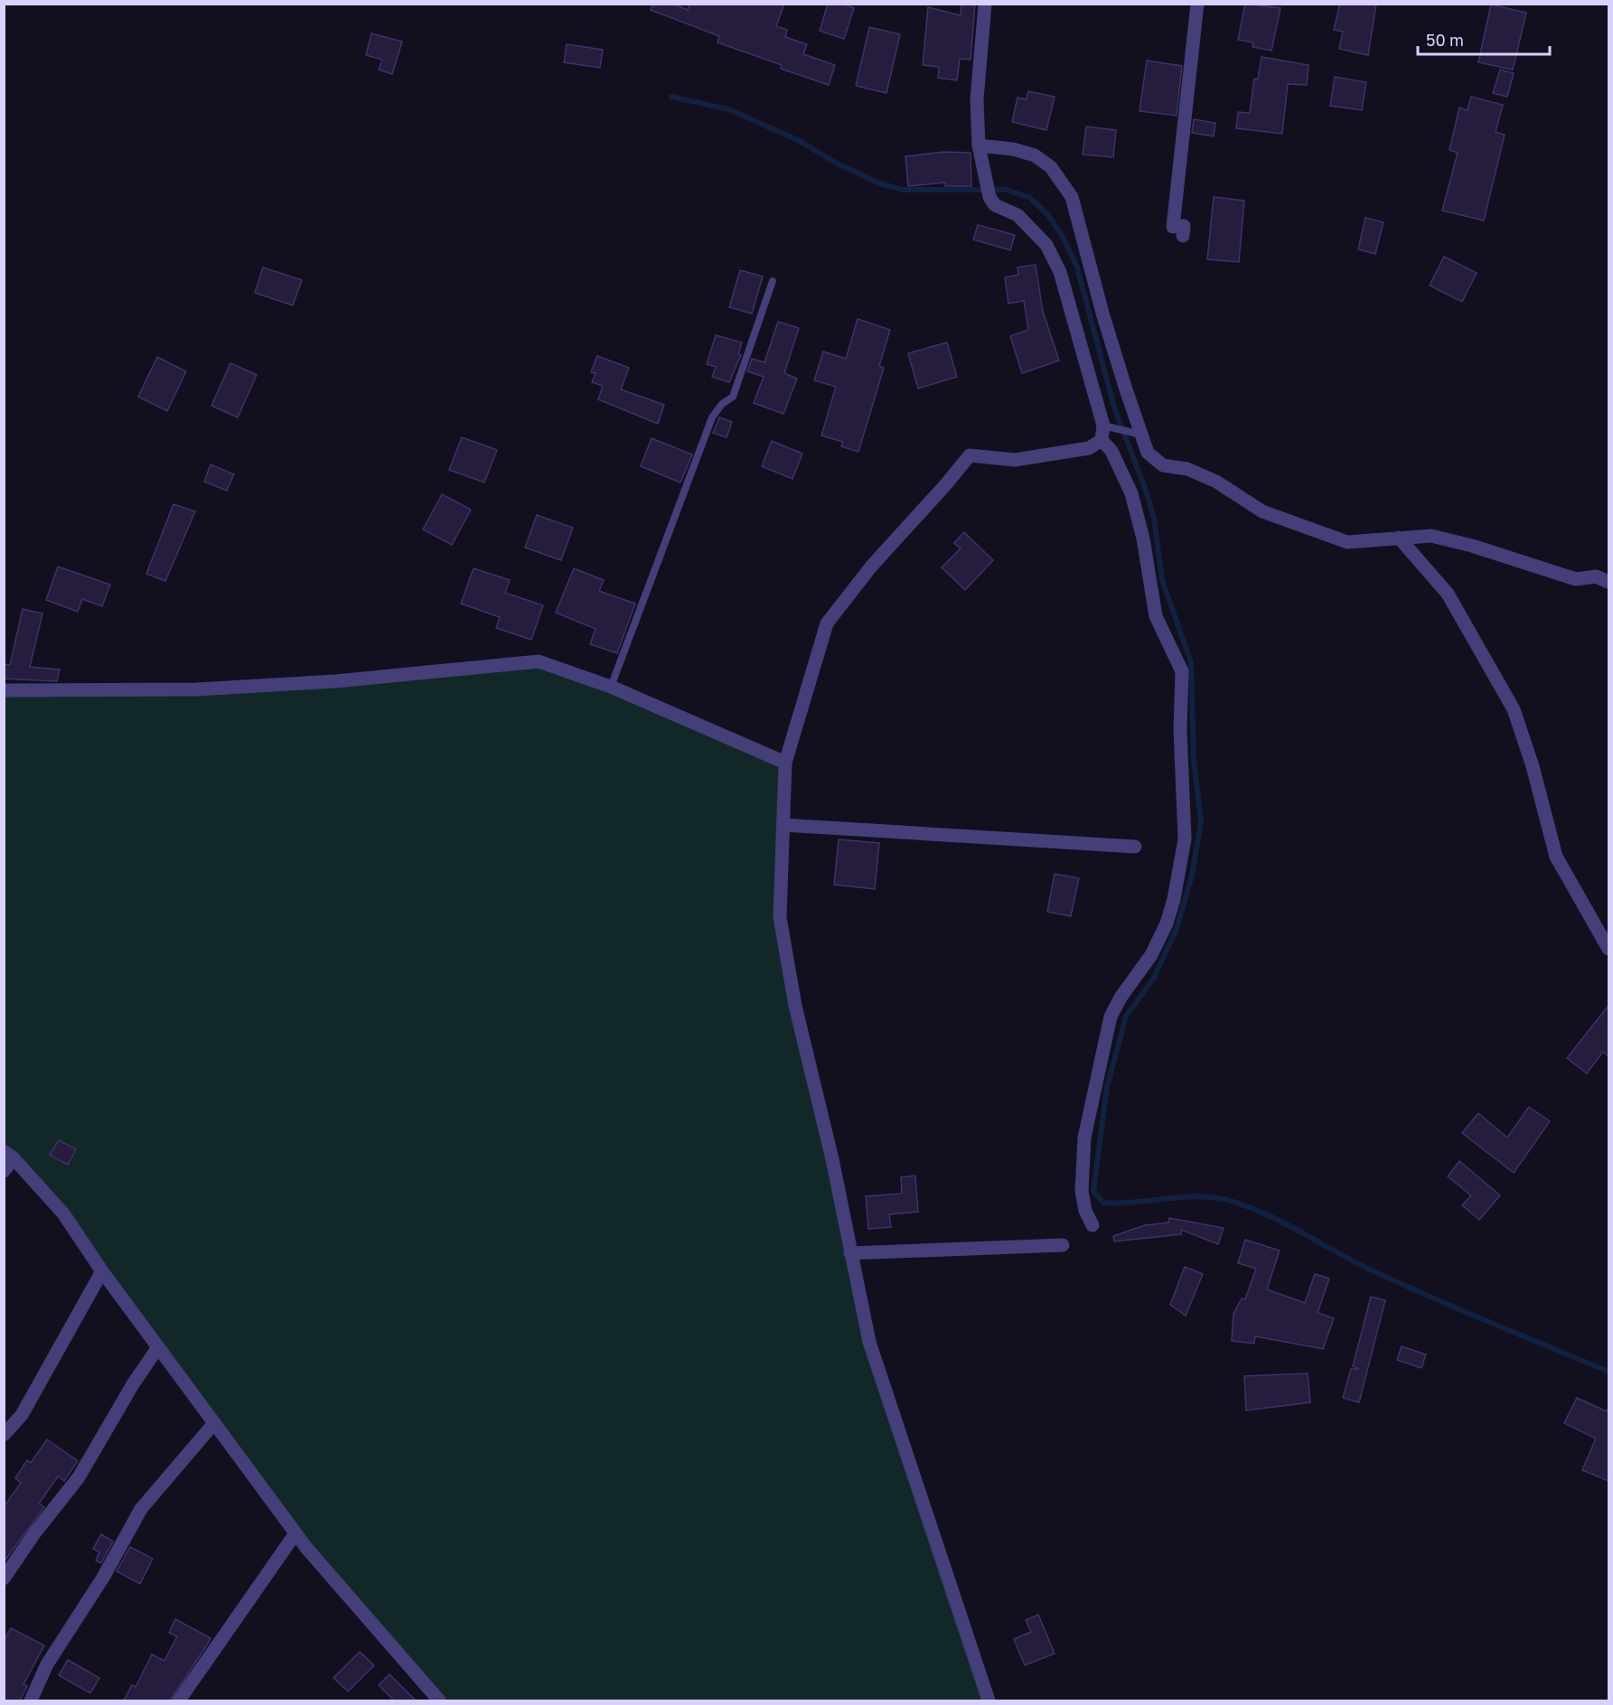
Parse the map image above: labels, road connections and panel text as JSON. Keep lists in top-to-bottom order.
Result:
{
  "scale_bar": "50 m"
}
